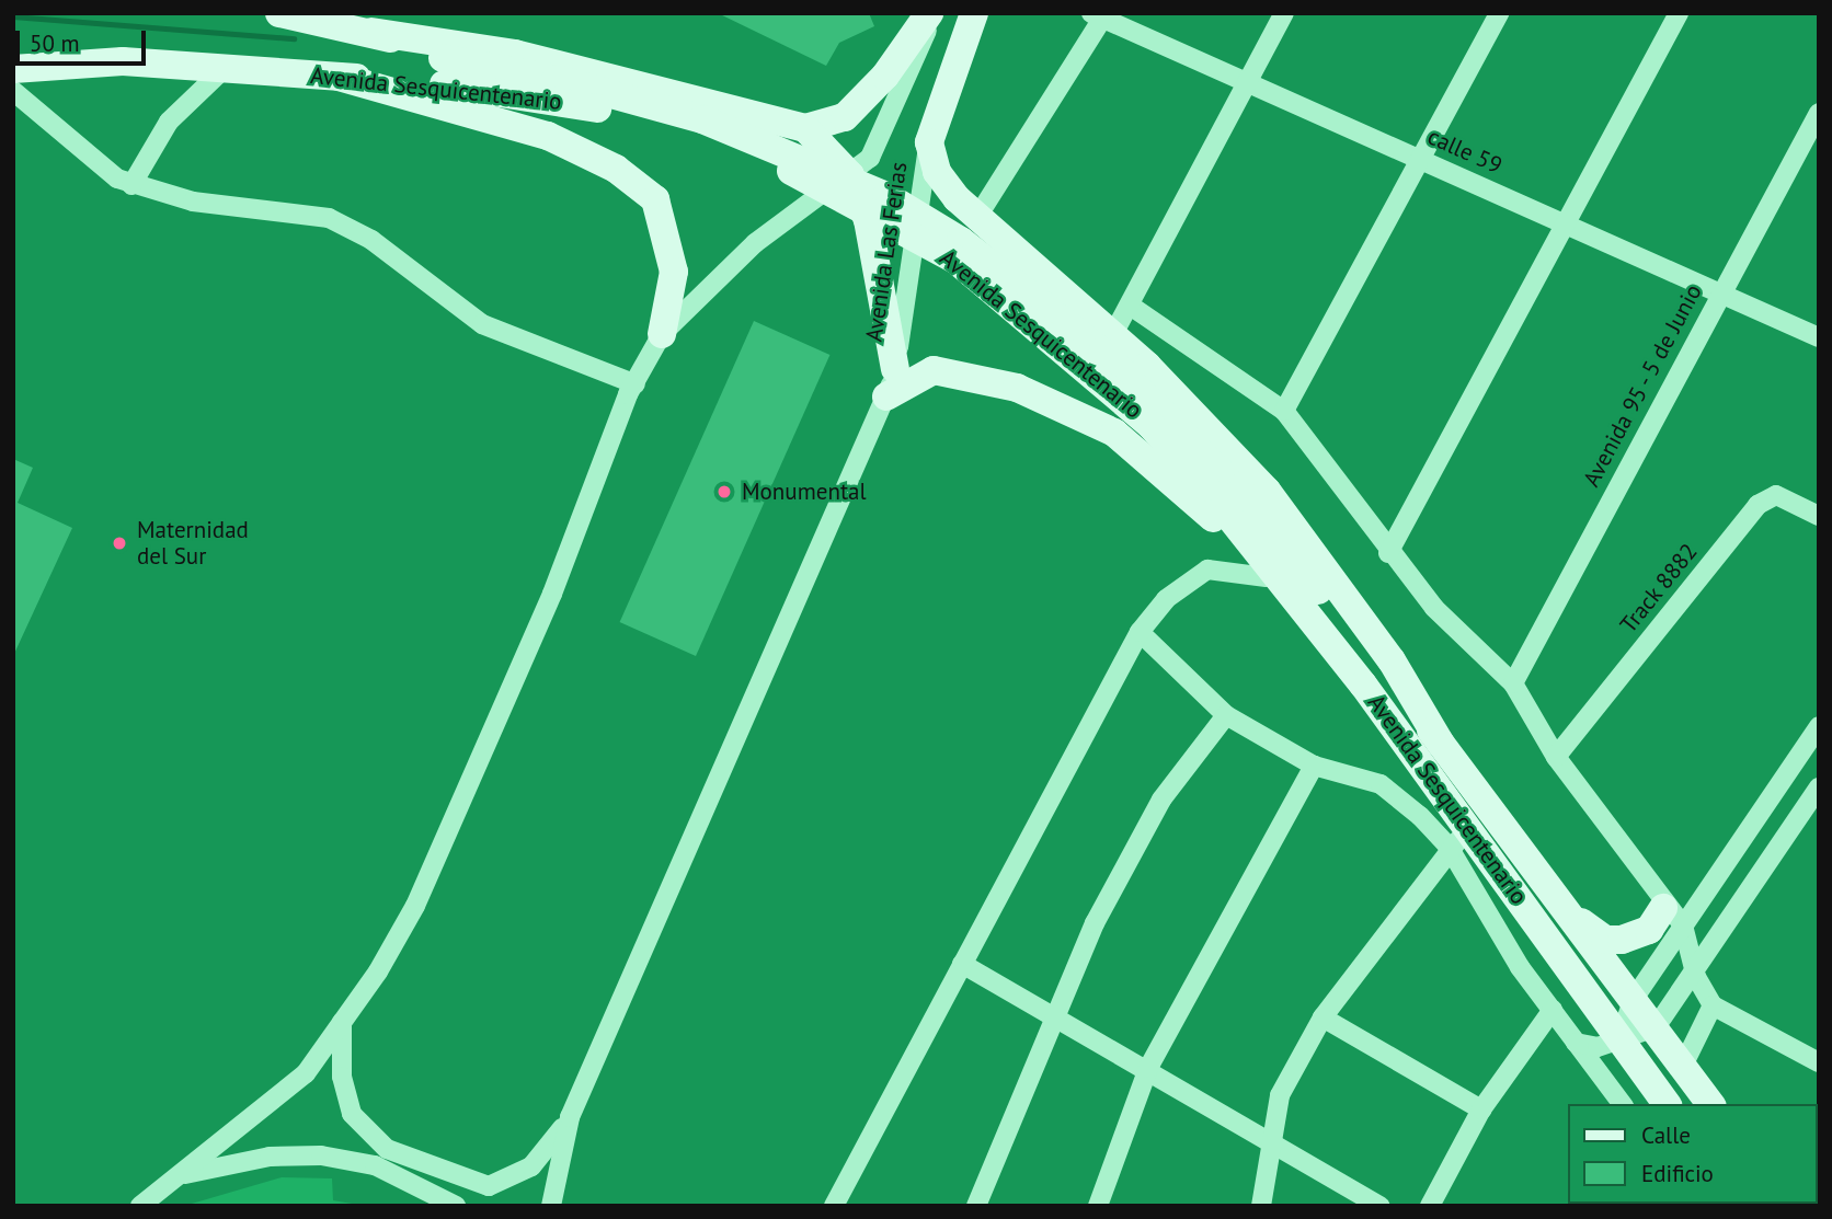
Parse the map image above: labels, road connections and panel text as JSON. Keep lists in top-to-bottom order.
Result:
{
  "streets": {
    "main road": ["Avenida Sesquicentenario"],
    "street": [
      "calle 59",
      "Avenida Las Ferias",
      "Avenida 95 - 5 de Junio",
      "Track 8882"
    ]
  },
  "crossings": [
    ["calle 59", "Avenida 95 - 5 de Junio"]
  ],
  "places": ["Monumental", "Maternidad del Sur"],
  "legend": ["Calle", "Edificio"],
  "scale_bar": "50 m"
}
